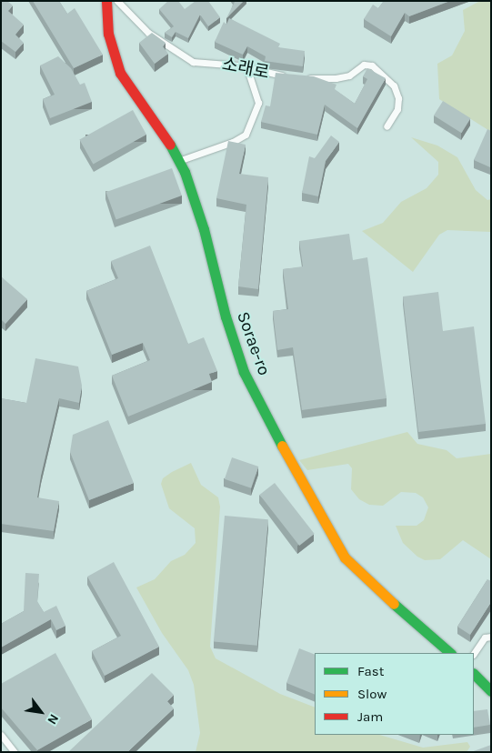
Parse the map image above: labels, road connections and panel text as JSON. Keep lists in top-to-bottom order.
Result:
{
  "streets": {
    "street": ["Sorae-ro"],
    "lane": ["소래로"]
  },
  "legend": ["Fast", "Slow", "Jam"],
  "north": "bottom right"
}
